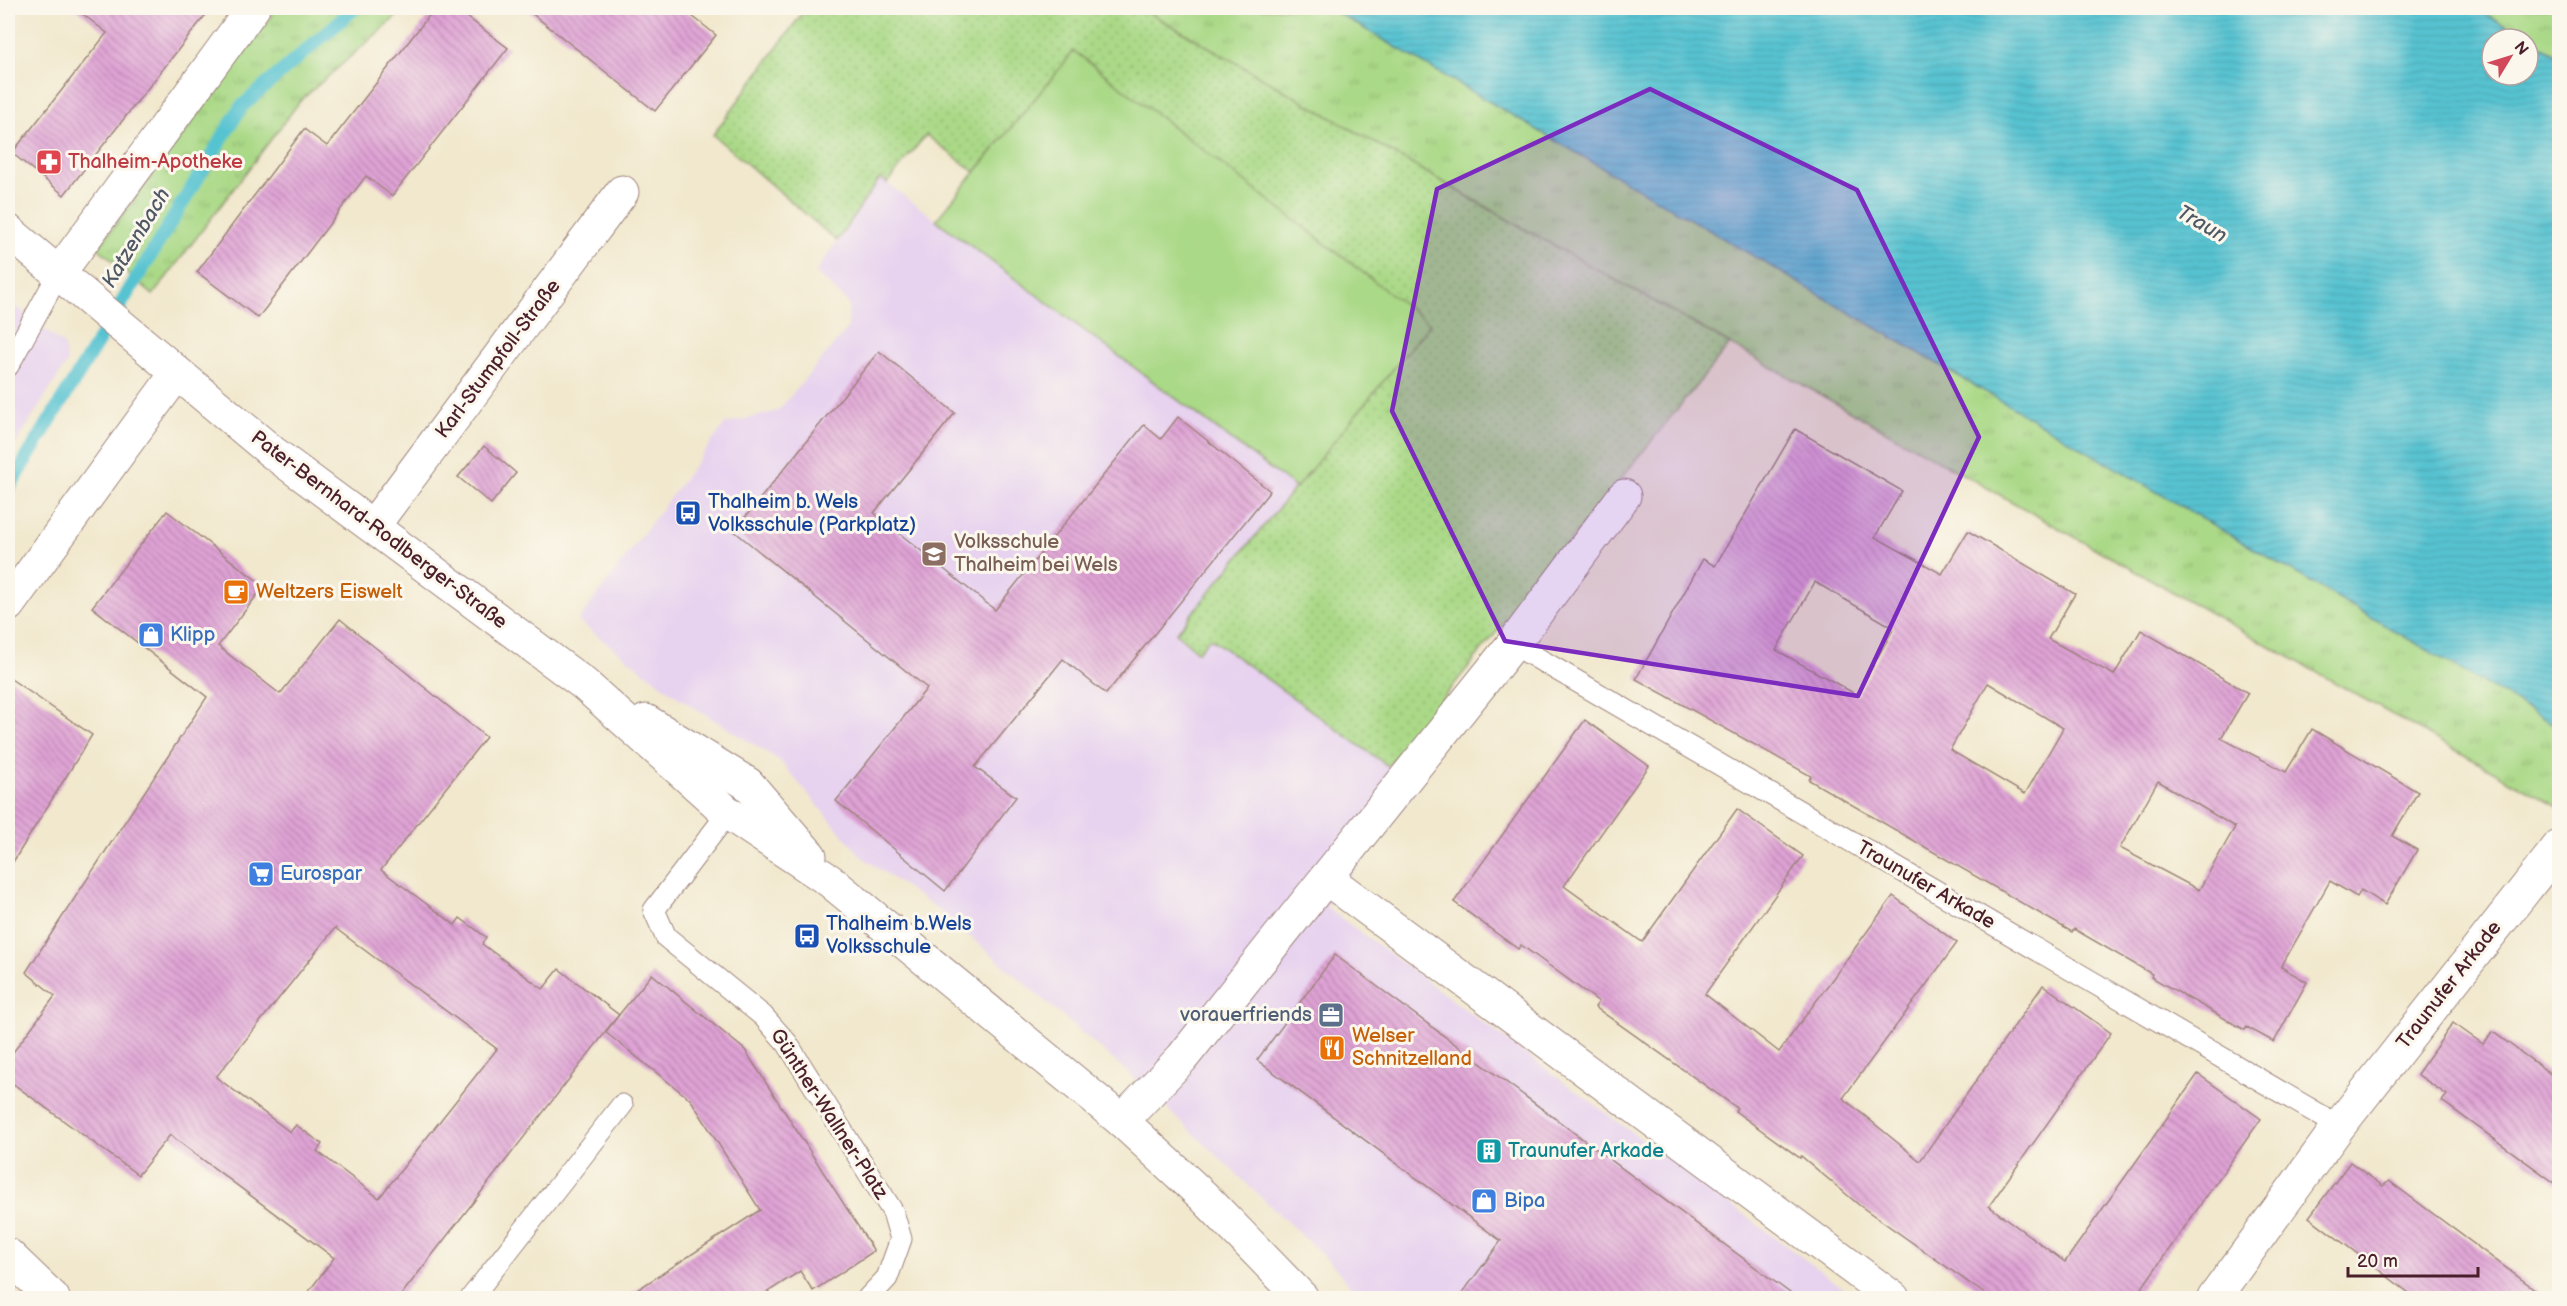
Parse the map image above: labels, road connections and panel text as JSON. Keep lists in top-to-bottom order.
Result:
{
  "streets": {
    "street": ["Karl-Stumpfoll-Straße", "Pater-Bernhard-Rodlberger-Straße", "Traunufer Arkade"],
    "lane": ["Günther-Wallner-Platz"]
  },
  "crossings": [
    ["Karl-Stumpfoll-Straße", "Pater-Bernhard-Rodlberger-Straße"],
    ["Pater-Bernhard-Rodlberger-Straße", "Günther-Wallner-Platz"]
  ],
  "water": ["Traun", "Katzenbach"],
  "places": {
    "pharmacy": ["Thalheim-Apotheke"],
    "bus stop": ["Thalheim b. Wels Volksschule (Parkplatz)", "Thalheim b.Wels Volksschule"],
    "school or university": ["Volksschule Thalheim bei Wels"],
    "cafe": ["Weltzers Eiswelt"],
    "shop": ["Klipp", "Bipa"],
    "supermarket": ["Eurospar"],
    "office": ["vorauerfriends"],
    "restaurant": ["Welser Schnitzelland"],
    "building": ["Traunufer Arkade"]
  },
  "scale_bar": "20 m",
  "north": "top right"
}
